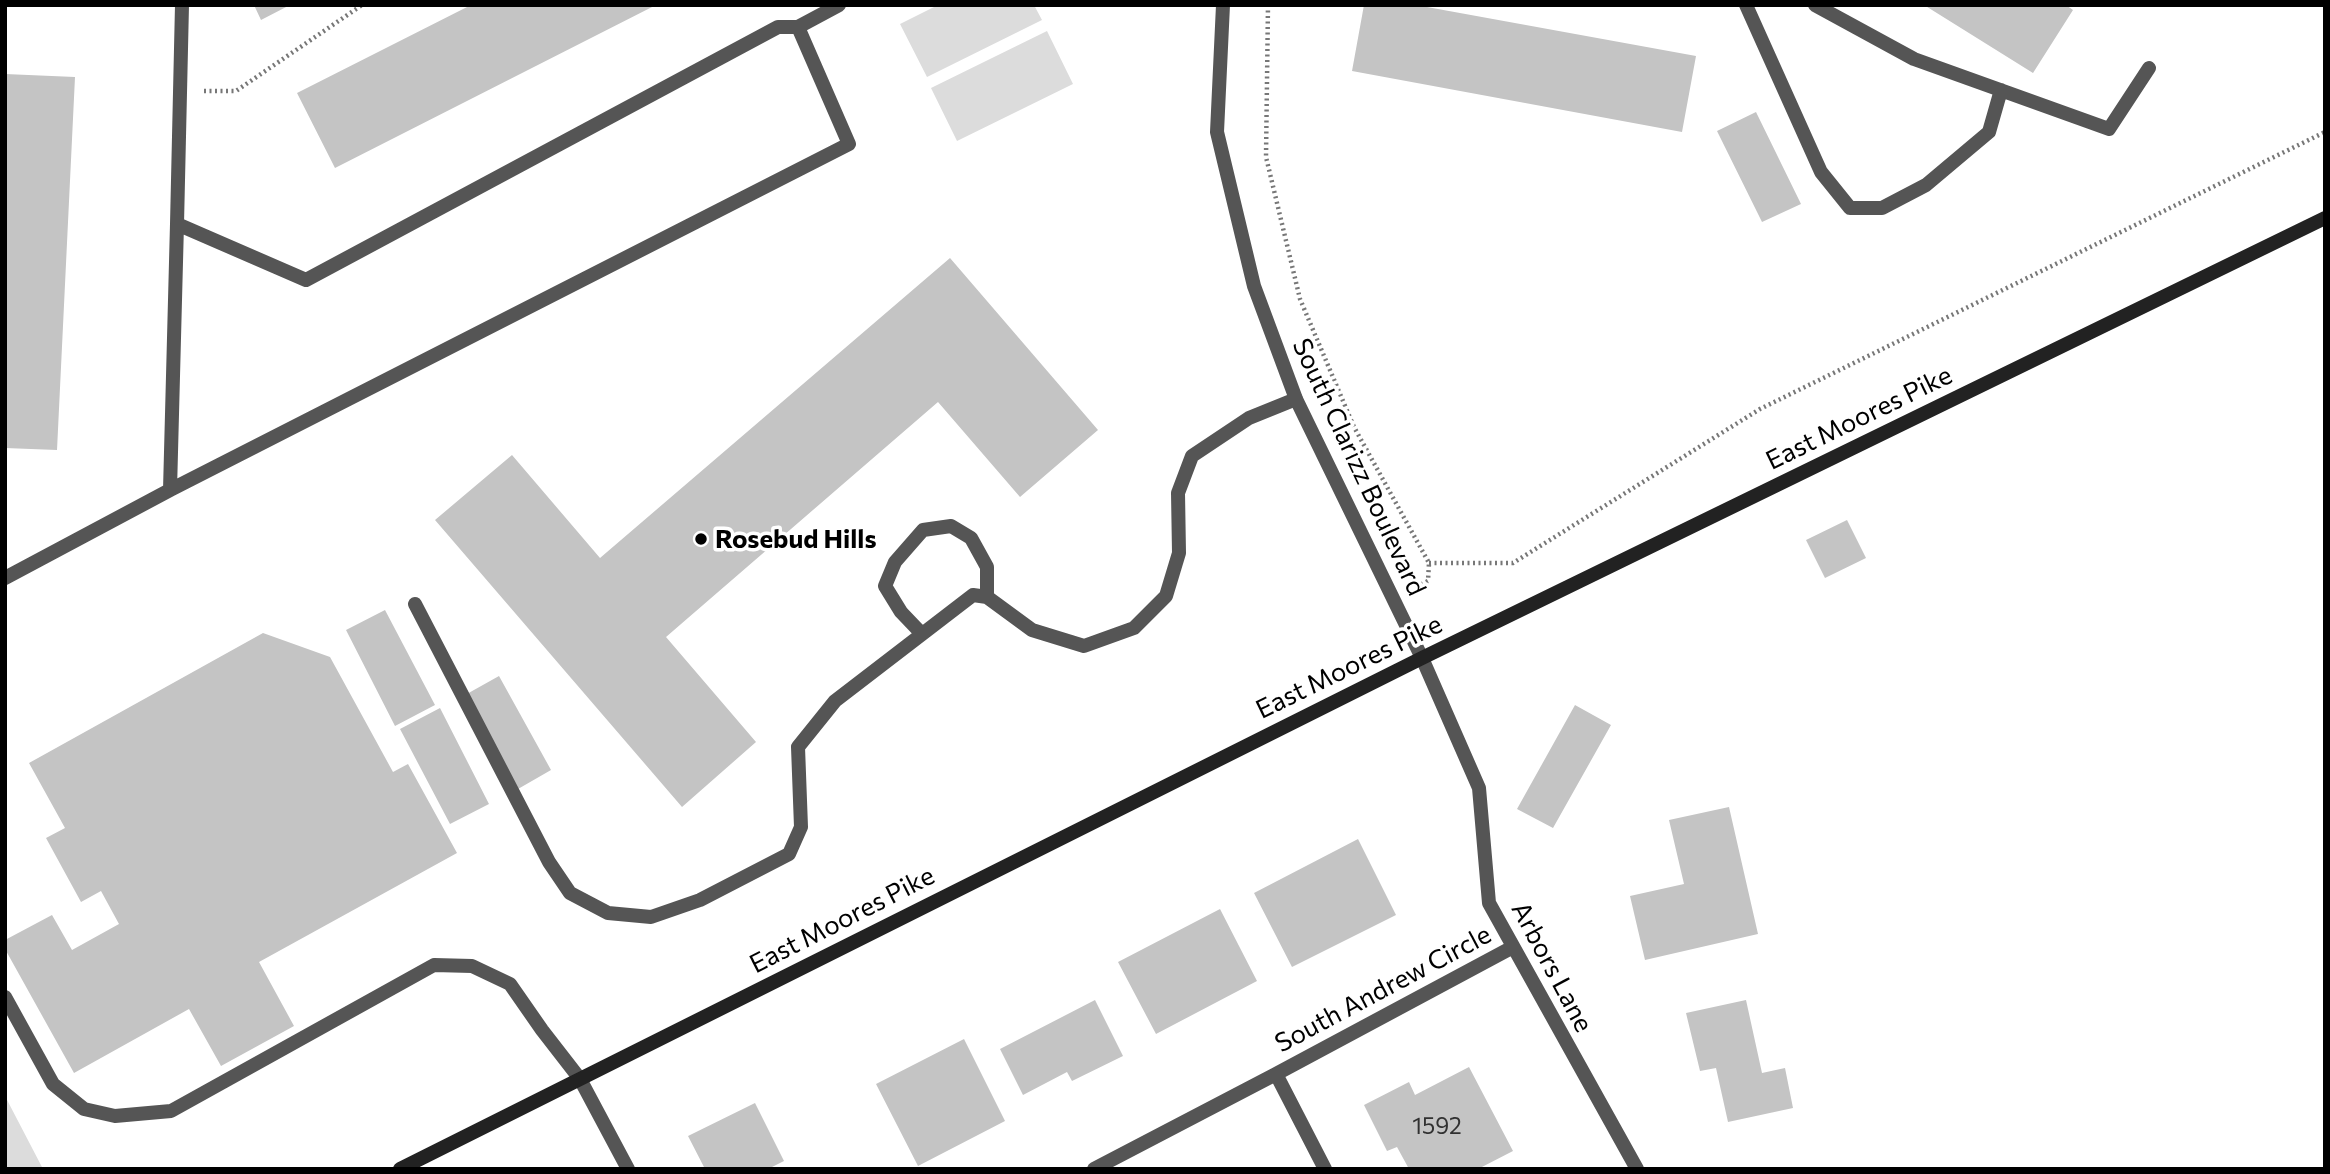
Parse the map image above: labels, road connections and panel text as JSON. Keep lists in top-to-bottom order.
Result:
{
  "streets": {
    "main road": ["East Moores Pike"],
    "street": ["South Clarizz Boulevard", "Arbors Lane", "South Andrew Circle"]
  },
  "crossings": [
    ["East Moores Pike", "South Clarizz Boulevard"],
    ["East Moores Pike", "Arbors Lane"],
    ["South Clarizz Boulevard", "Arbors Lane"],
    ["Arbors Lane", "South Andrew Circle"]
  ],
  "places": ["Rosebud Hills"],
  "house_numbers": ["1592"]
}
